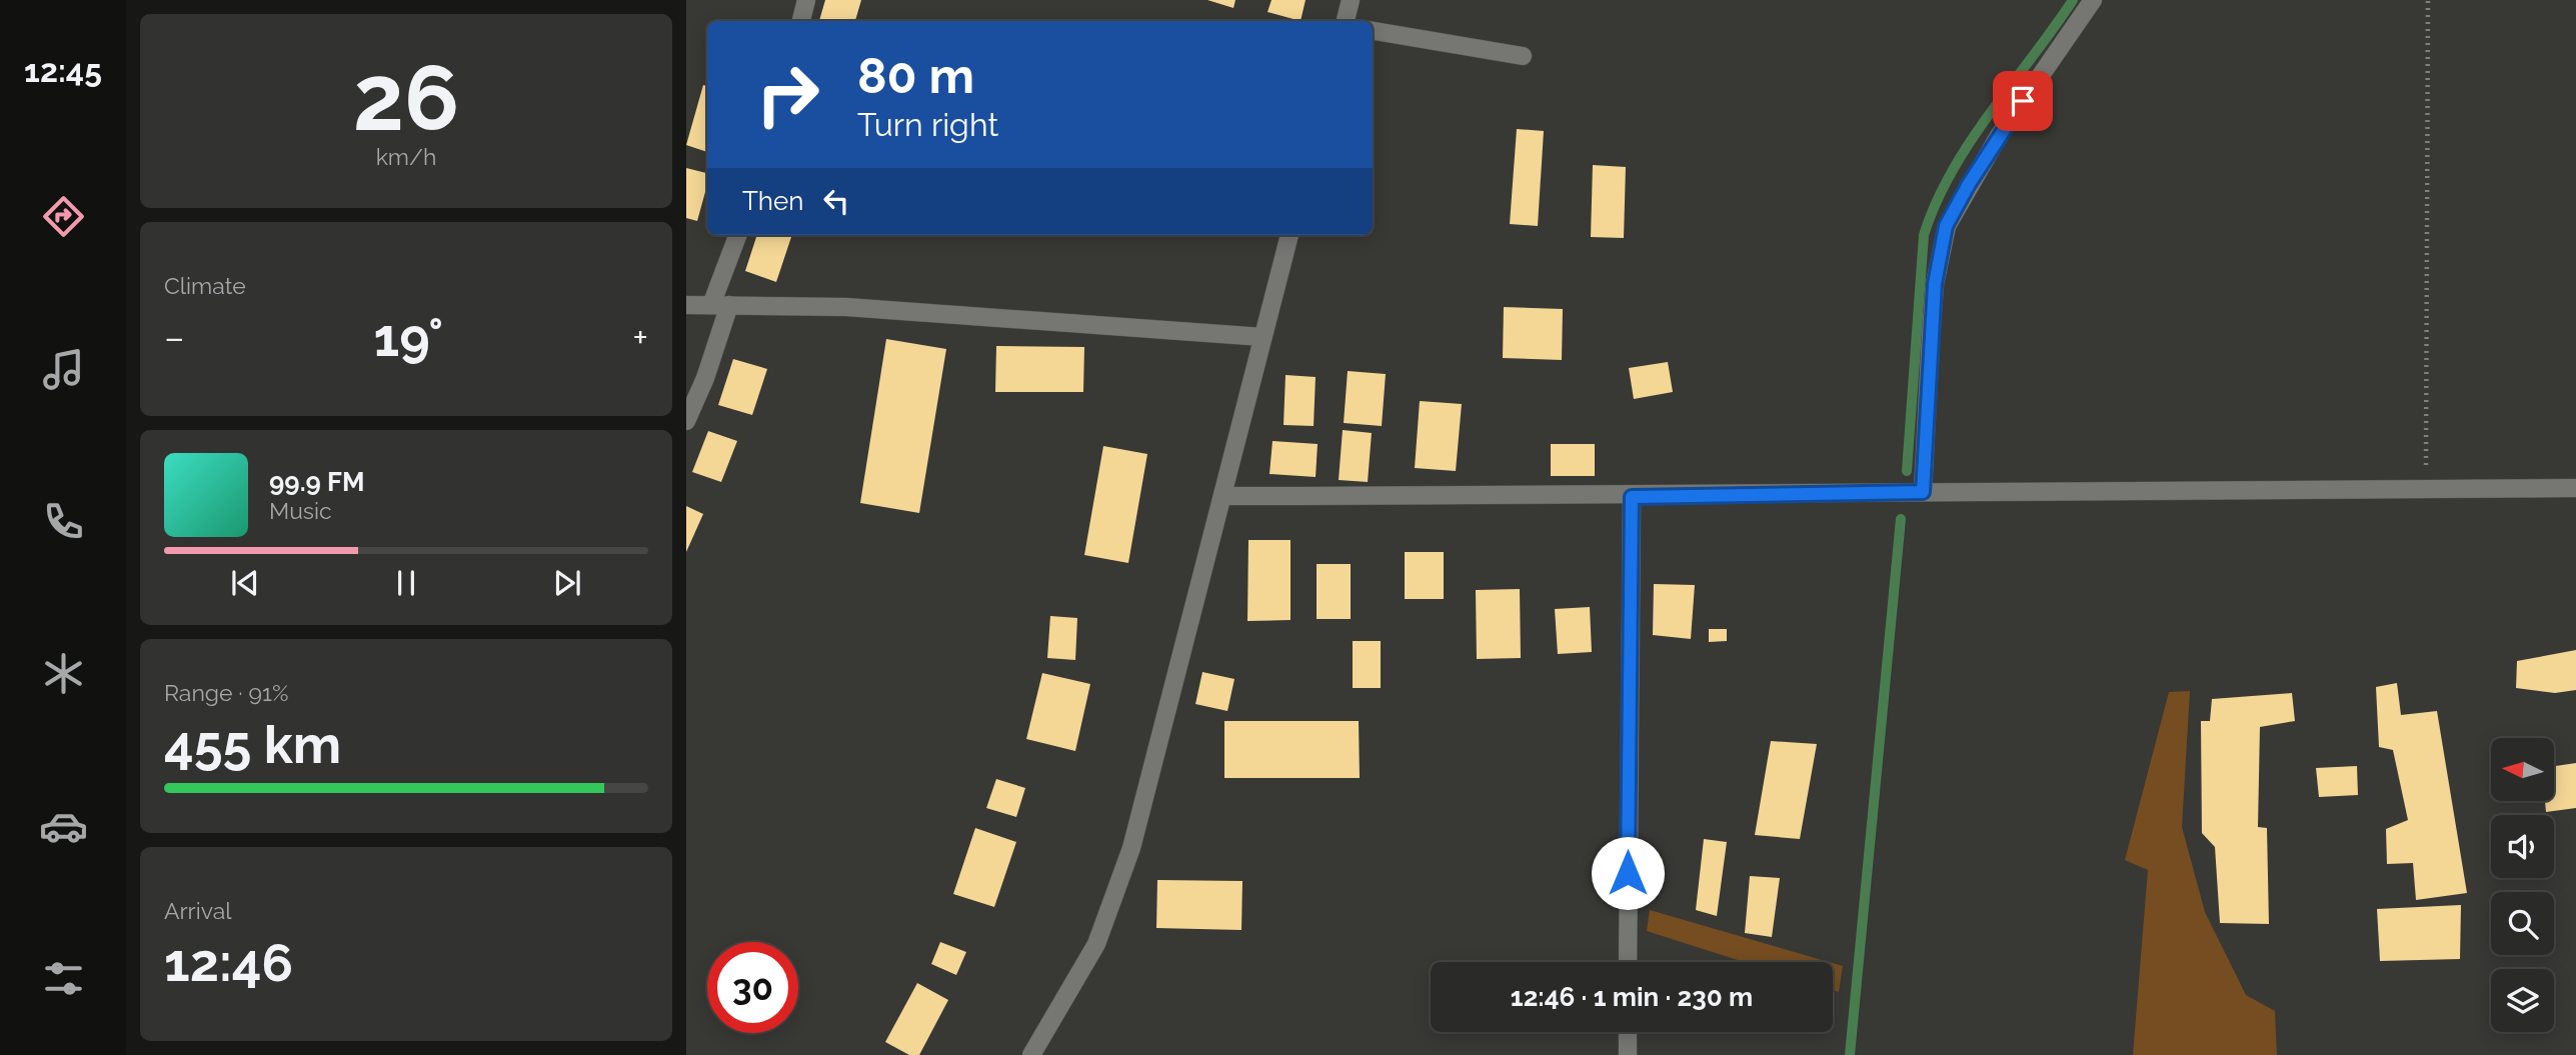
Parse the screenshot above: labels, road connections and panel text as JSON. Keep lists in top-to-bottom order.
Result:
{
  "north": "left",
  "page": {
    "tabs": "12:45",
    "tile": [
      ["26", "km/h"],
      "Climate",
      ["Range · 91%", "455 km"],
      ["Arrival", "12:46"]
    ],
    "turn": ["80 m", "Turn right"],
    "then": "Then",
    "heat": ["−", "19°", "+"],
    "song": ["99.9 FM", "Music"],
    "limit": "30",
    "trip": "12:46 · 1 min · 230 m"
  }
}
